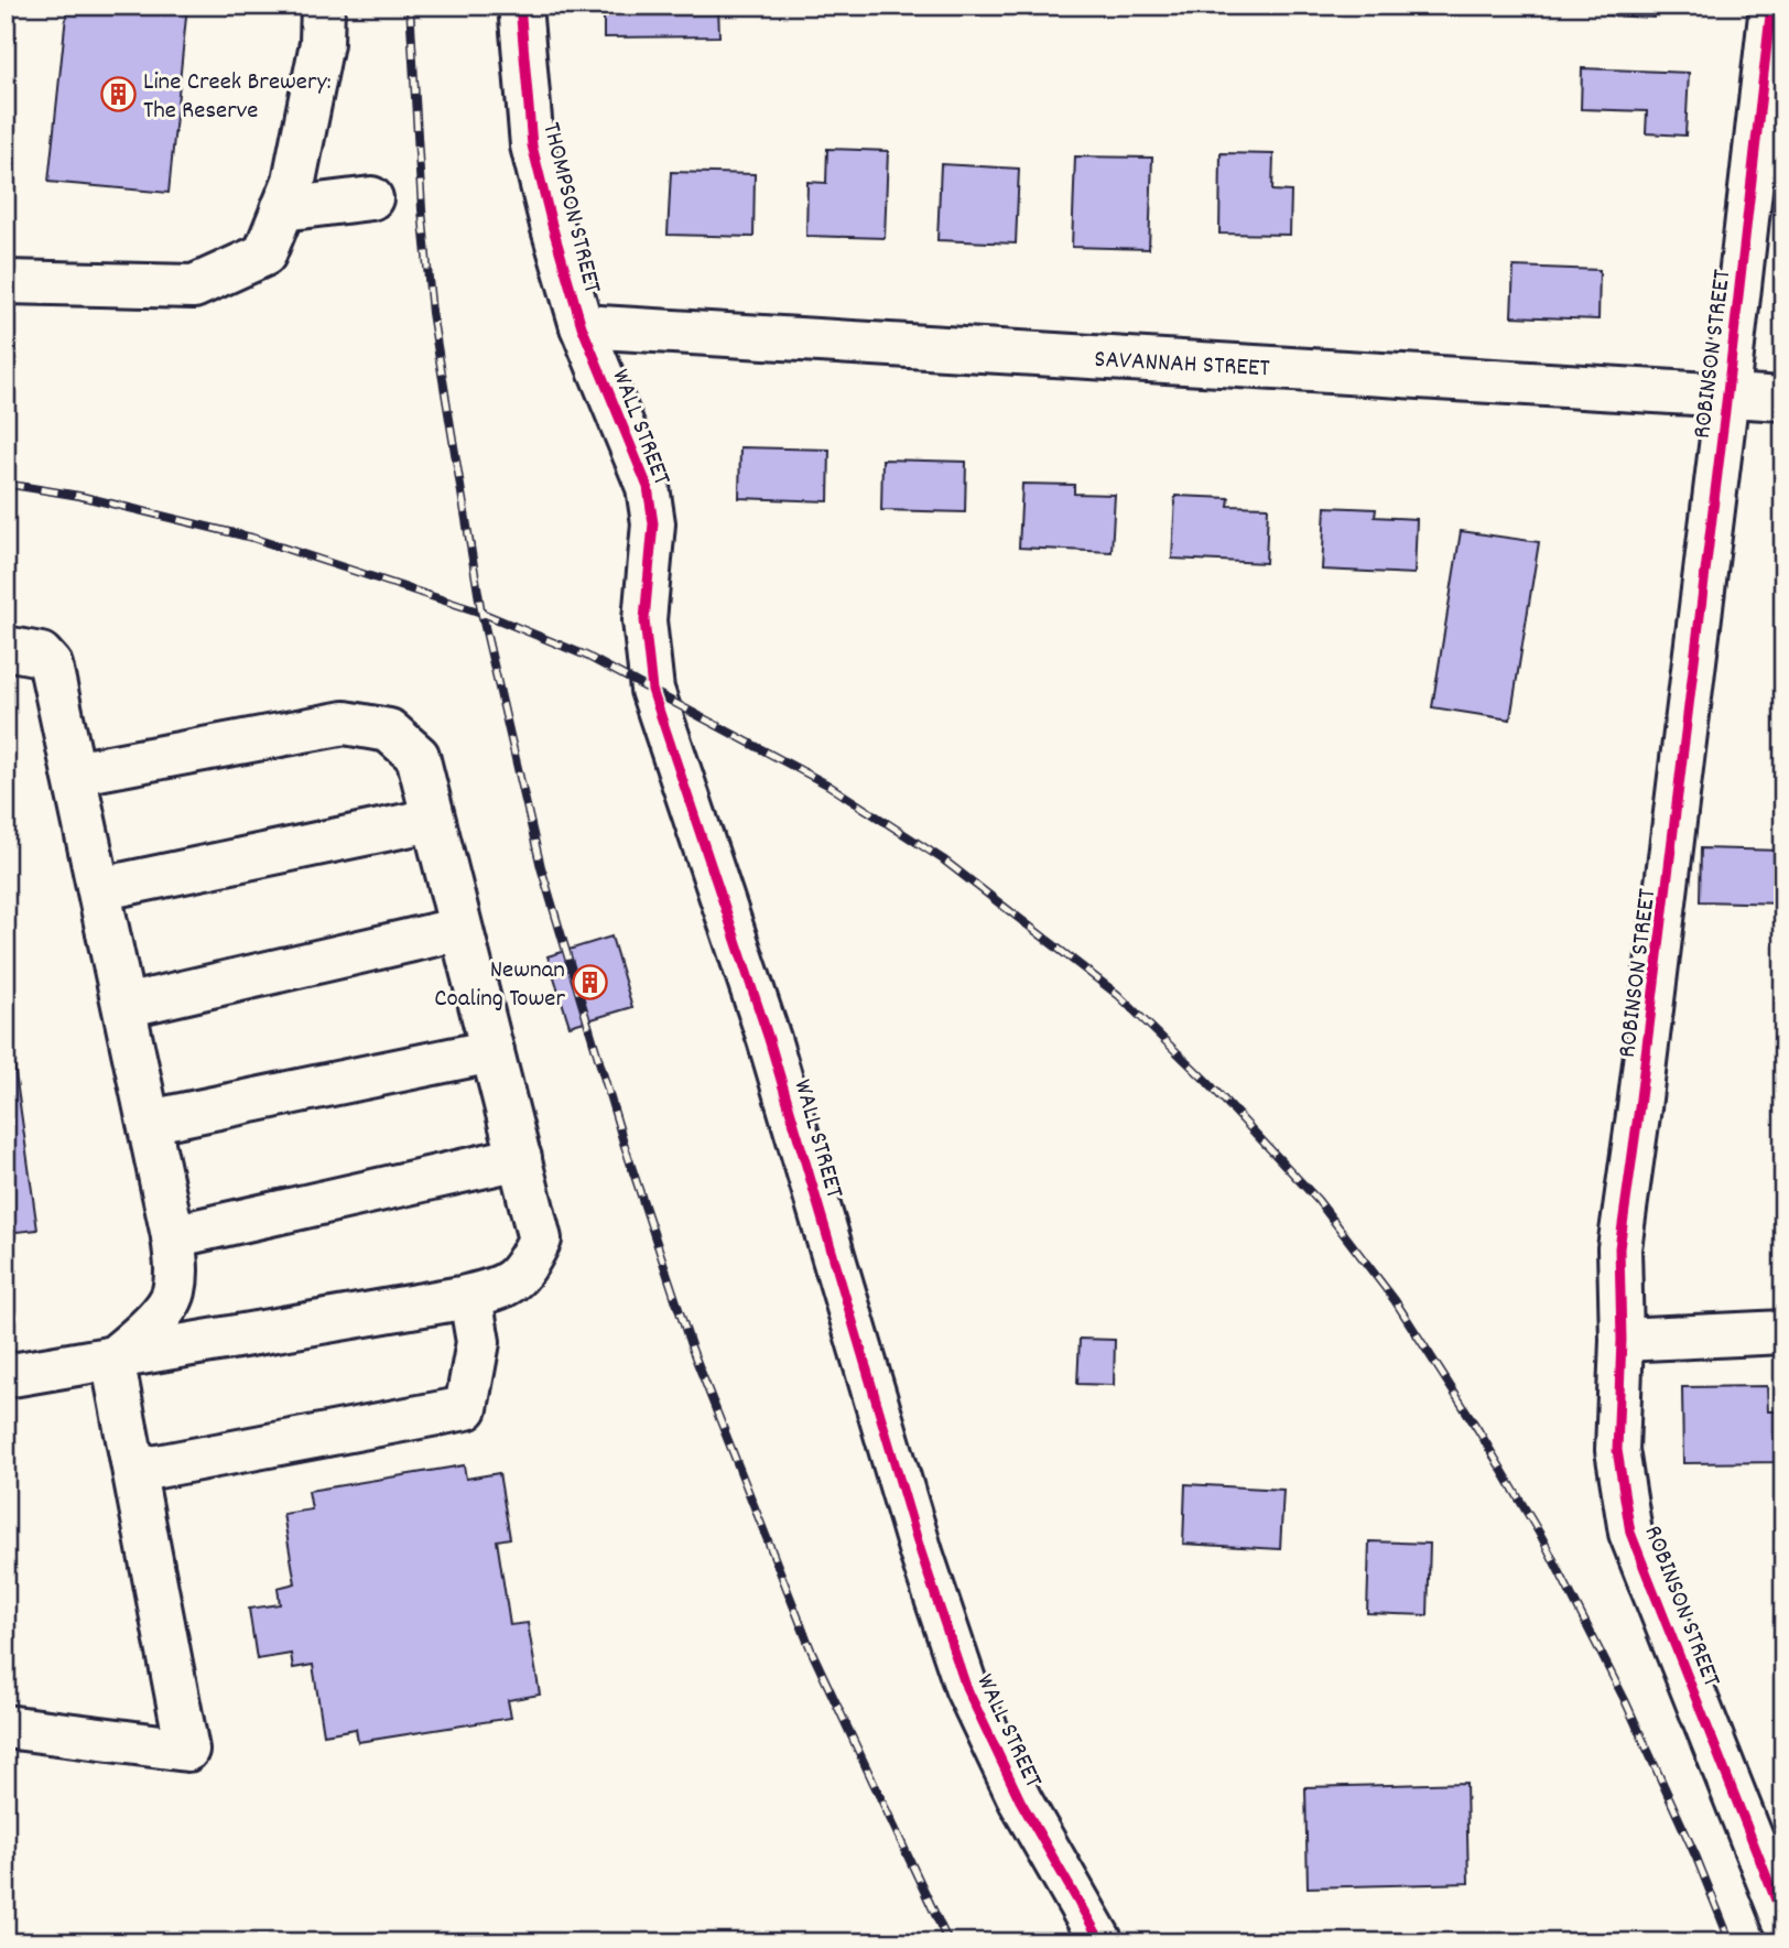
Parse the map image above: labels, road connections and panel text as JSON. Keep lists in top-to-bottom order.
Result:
{
  "streets": {
    "street": [
      "THOMPSON STREET",
      "ROBINSON STREET",
      "SAVANNAH STREET",
      "WALL STREET"
    ]
  },
  "crossings": [
    ["THOMPSON STREET", "SAVANNAH STREET"],
    ["THOMPSON STREET", "WALL STREET"],
    ["ROBINSON STREET", "SAVANNAH STREET"],
    ["SAVANNAH STREET", "WALL STREET"]
  ],
  "places": {
    "building": ["Line Creek Brewery: The Reserve", "Newnan Coaling Tower"]
  }
}
